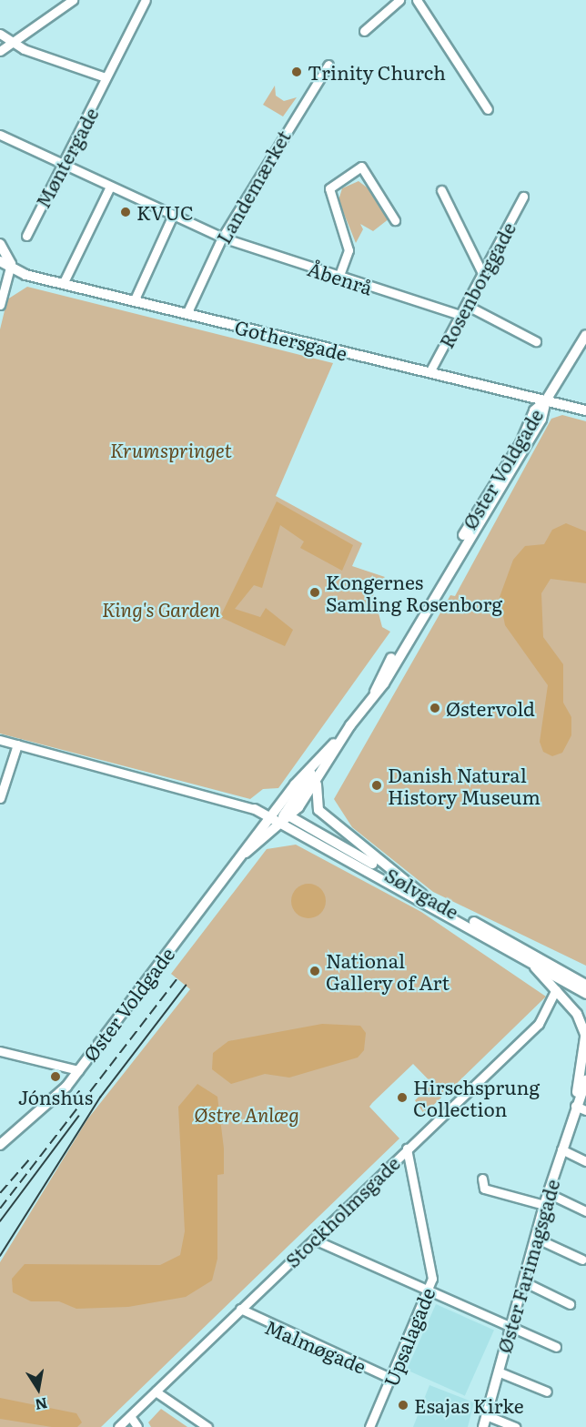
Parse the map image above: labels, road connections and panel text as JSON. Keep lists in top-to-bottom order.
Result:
{
  "streets": {
    "street": [
      "Møntergade",
      "Landemærket",
      "Åbenrå",
      "Rosenborggade",
      "Gothersgade",
      "Øster Voldgade",
      "Sølvgade",
      "Stockholmsgade",
      "Øster Farimagsgade",
      "Upsalagade",
      "Malmøgade"
    ]
  },
  "crossings": [
    ["Møntergade", "Åbenrå"],
    ["Landemærket", "Åbenrå"],
    ["Landemærket", "Gothersgade"],
    ["Åbenrå", "Rosenborggade"],
    ["Rosenborggade", "Gothersgade"],
    ["Gothersgade", "Øster Voldgade"],
    ["Øster Voldgade", "Sølvgade"],
    ["Sølvgade", "Stockholmsgade"],
    ["Sølvgade", "Øster Farimagsgade"],
    ["Stockholmsgade", "Upsalagade"],
    ["Stockholmsgade", "Malmøgade"],
    ["Upsalagade", "Malmøgade"]
  ],
  "parks": ["Krumspringet", "King's Garden", "Østre Anlæg"],
  "places": [
    "Trinity Church",
    "KVUC",
    "Kongernes Samling Rosenborg",
    "Østervold",
    "Danish Natural History Museum",
    "National Gallery of Art",
    "Jónshús",
    "Hirschsprung Collection",
    "Esajas Kirke"
  ],
  "north": "bottom"
}
